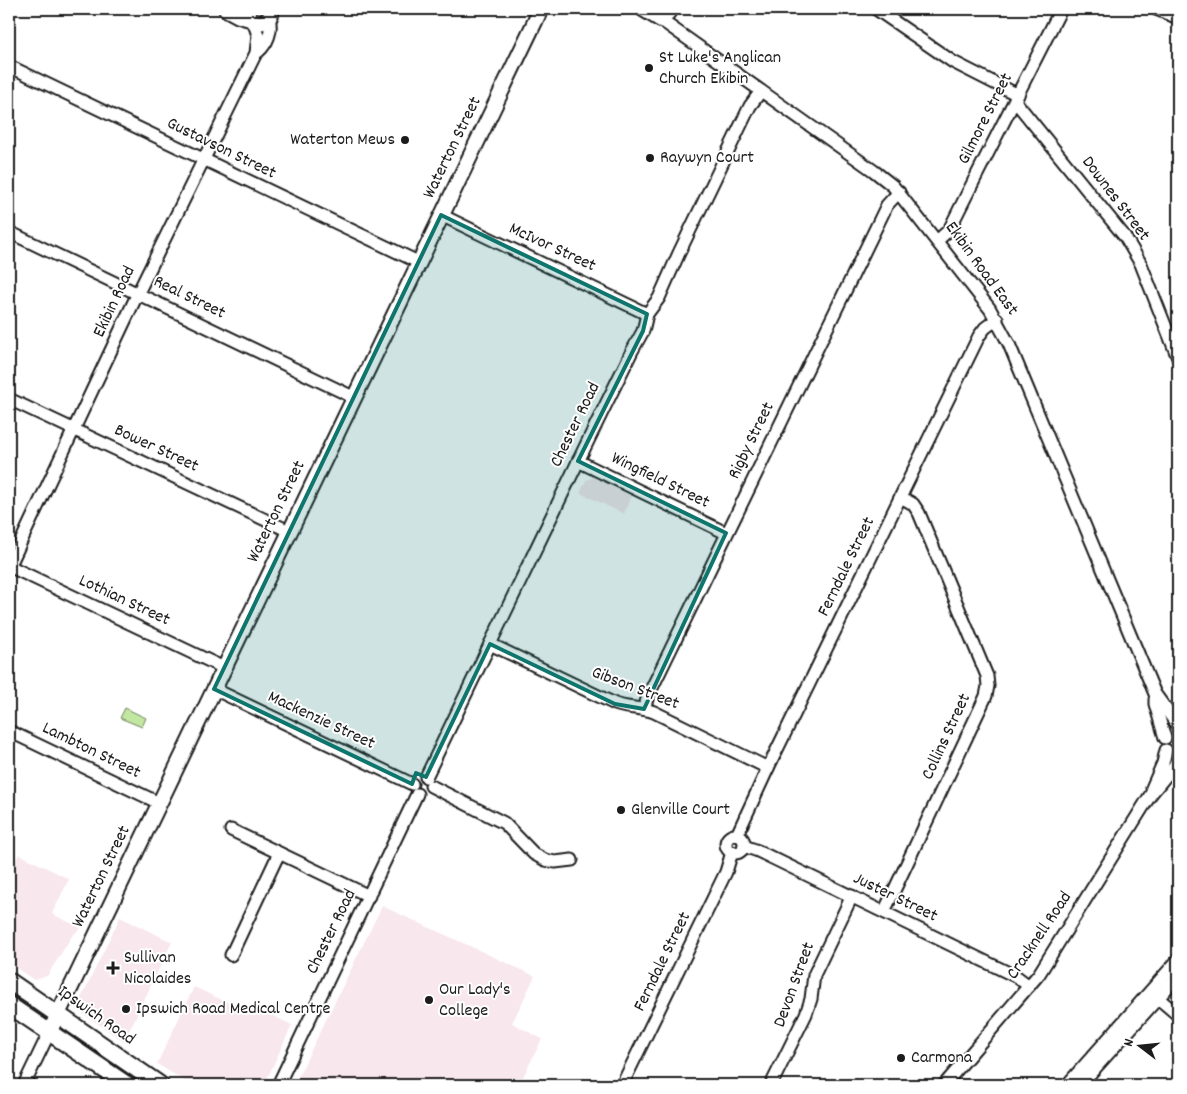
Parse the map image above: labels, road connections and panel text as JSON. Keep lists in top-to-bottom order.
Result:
{
  "streets": {
    "highway": ["Ipswich Road"],
    "main road": ["Waterton Street", "Ekibin Road East"],
    "street": [
      "Gilmore Street",
      "Gustavson Street",
      "Downes Street",
      "McIvor Street",
      "Real Street",
      "Ekibin Road",
      "Chester Road",
      "Rigby Street",
      "Bower Street",
      "Wingfield Street",
      "Ferndale Street",
      "Lothian Street",
      "Gibson Street",
      "Mackenzie Street",
      "Collins Street",
      "Lambton Street",
      "Juster Street",
      "Cracknell Road",
      "Devon Street"
    ]
  },
  "crossings": [
    ["Gilmore Street", "Downes Street"],
    ["Gilmore Street", "Ekibin Road East"],
    ["Waterton Street", "Gustavson Street"],
    ["Waterton Street", "McIvor Street"],
    ["Waterton Street", "Real Street"],
    ["Waterton Street", "Bower Street"],
    ["Waterton Street", "Lothian Street"],
    ["Waterton Street", "Mackenzie Street"],
    ["Waterton Street", "Lambton Street"],
    ["Waterton Street", "Ipswich Road"],
    ["Gustavson Street", "Ekibin Road"],
    ["McIvor Street", "Chester Road"],
    ["Ekibin Road East", "Chester Road"],
    ["Ekibin Road East", "Rigby Street"],
    ["Ekibin Road East", "Ferndale Street"],
    ["Ekibin Road East", "Cracknell Road"],
    ["Real Street", "Ekibin Road"],
    ["Ekibin Road", "Bower Street"],
    ["Ekibin Road", "Lothian Street"],
    ["Chester Road", "Wingfield Street"],
    ["Chester Road", "Gibson Street"],
    ["Chester Road", "Mackenzie Street"],
    ["Rigby Street", "Wingfield Street"],
    ["Rigby Street", "Gibson Street"],
    ["Ferndale Street", "Gibson Street"],
    ["Ferndale Street", "Collins Street"],
    ["Ferndale Street", "Juster Street"],
    ["Collins Street", "Juster Street"],
    ["Juster Street", "Cracknell Road"],
    ["Juster Street", "Devon Street"]
  ],
  "places": {
    "other": [
      "St Luke's Anglican Church Ekibin",
      "Waterton Mews",
      "Raywyn Court",
      "Glenville Court",
      "Our Lady's College",
      "Ipswich Road Medical Centre",
      "Carmona"
    ],
    "health": ["Sullivan Nicolaides"]
  },
  "north": "left"
}
